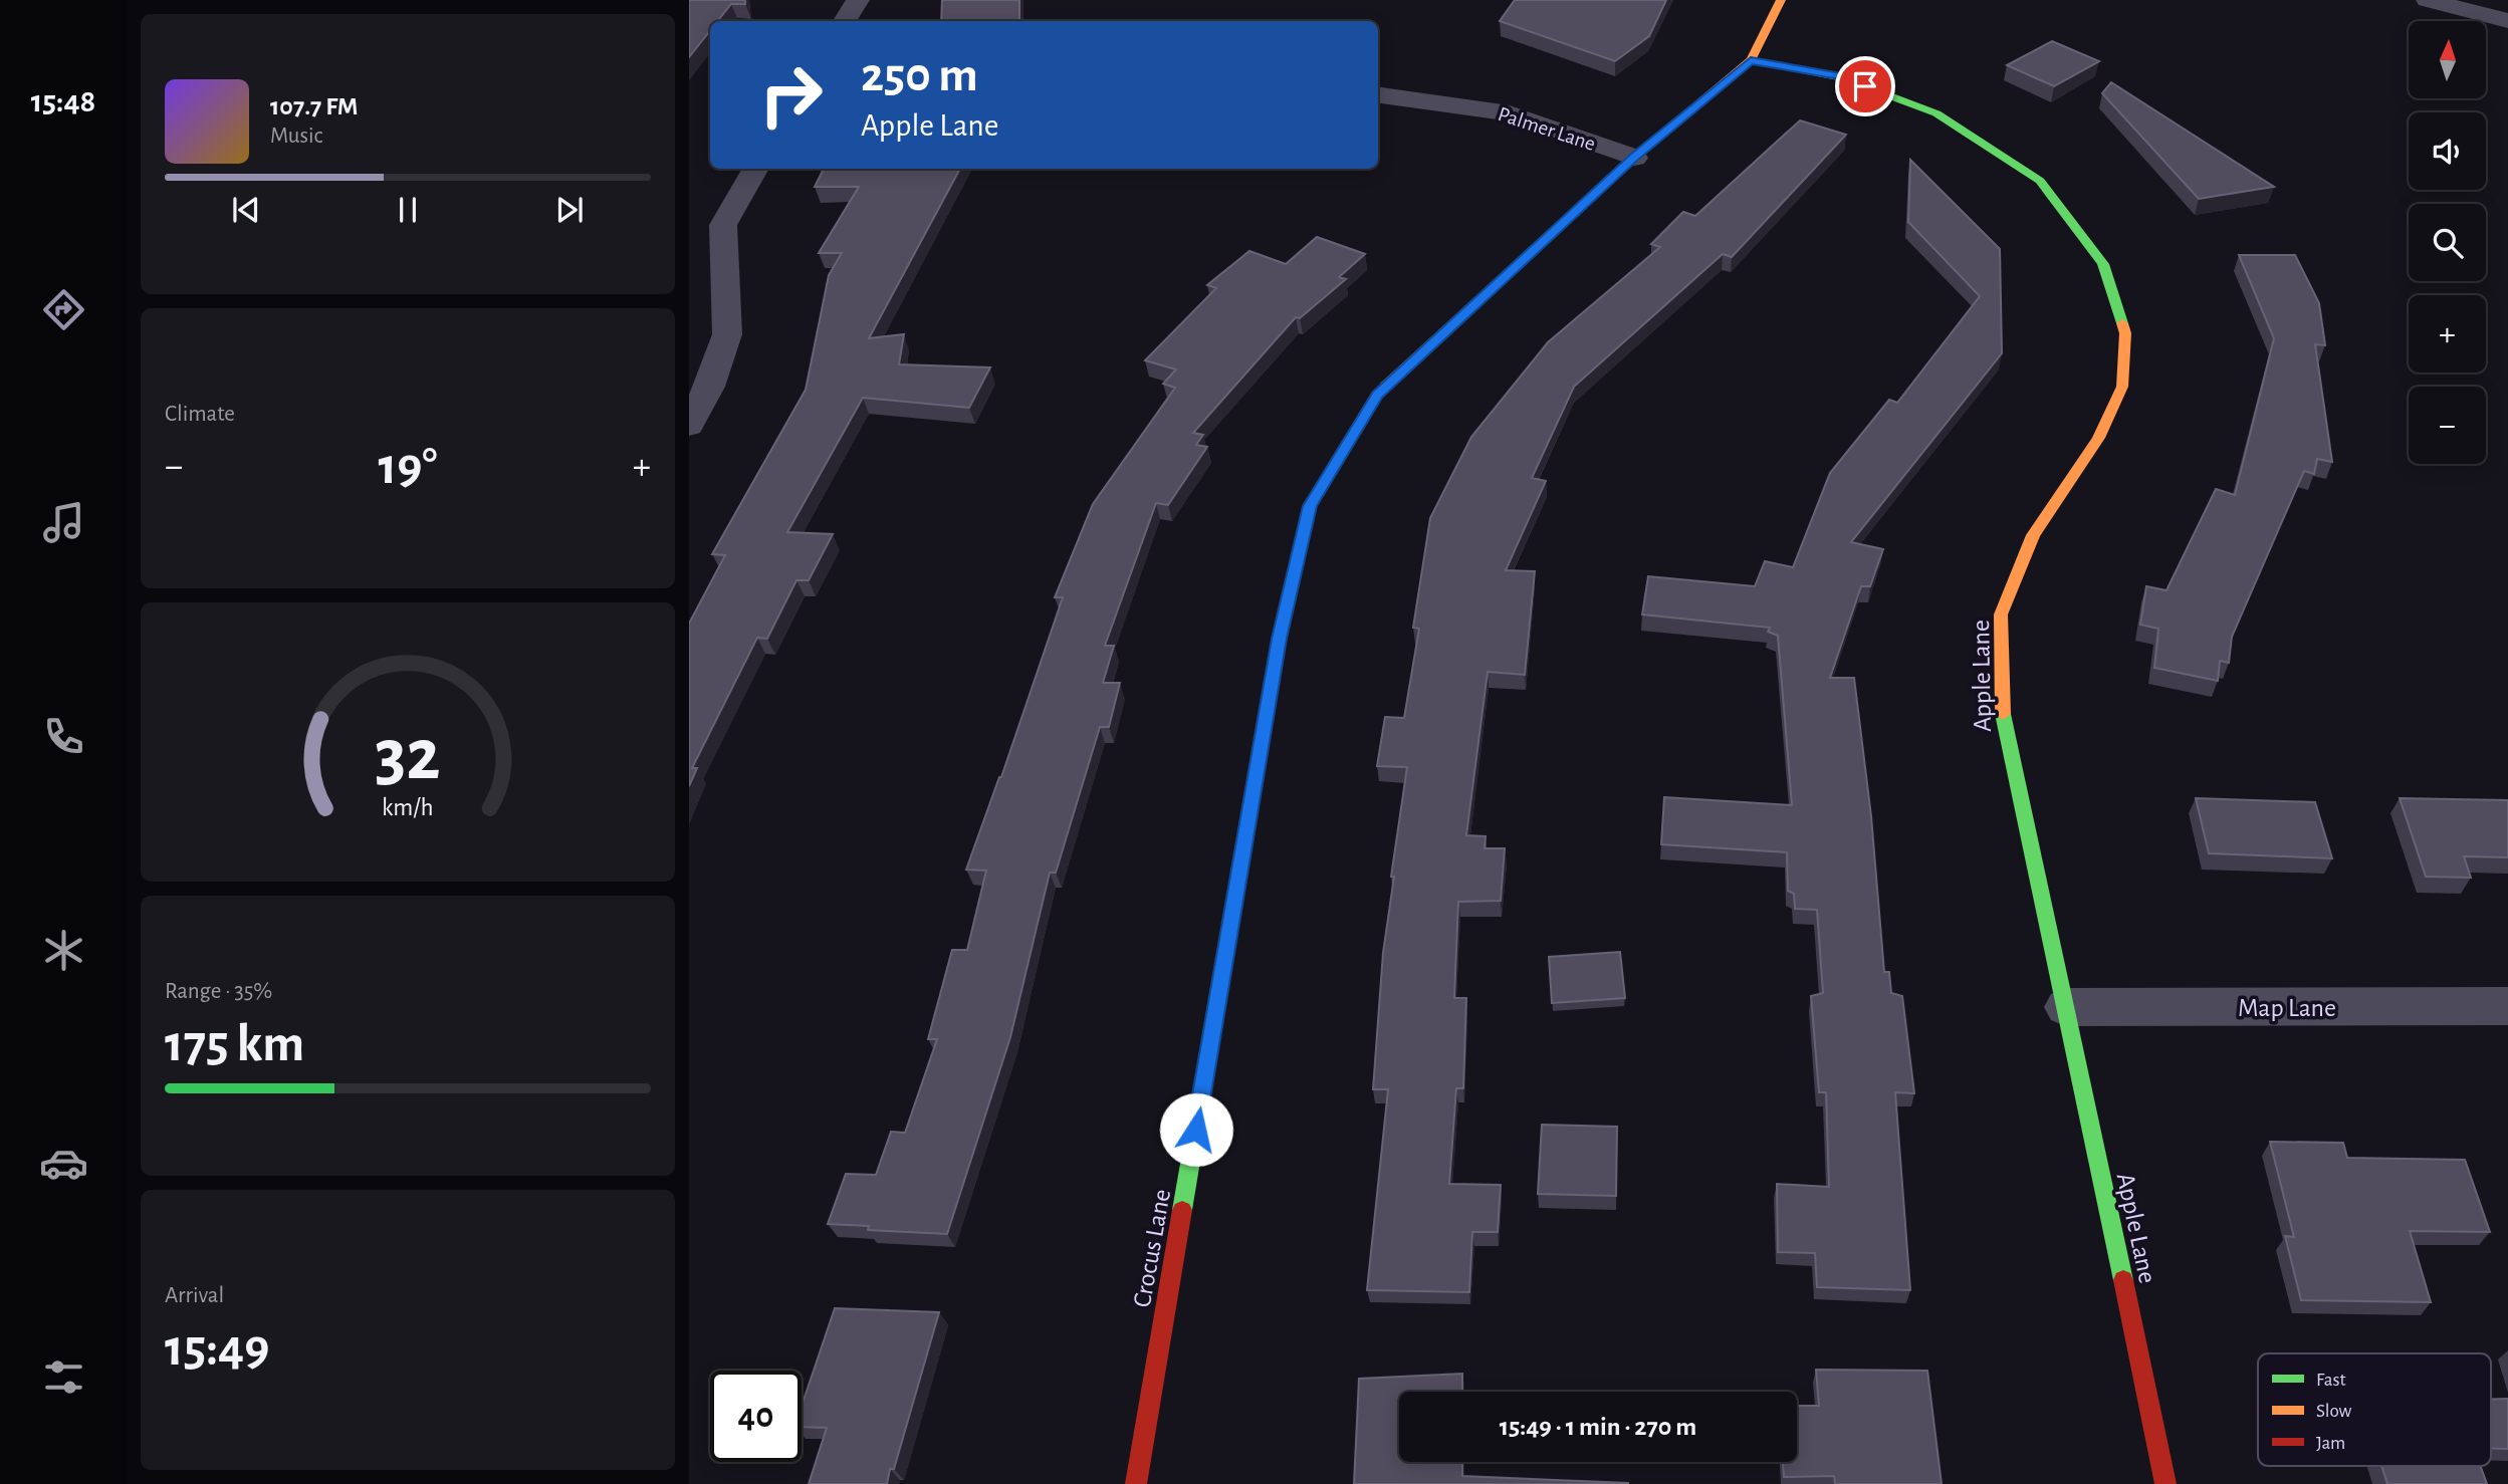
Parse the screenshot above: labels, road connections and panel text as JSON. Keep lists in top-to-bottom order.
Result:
{
  "streets": {
    "street": [
      "Palmer Lane",
      "Apple Lane",
      "Map Lane",
      "Crocus Lane"
    ]
  },
  "crossings": [
    ["Palmer Lane", "Crocus Lane"],
    ["Apple Lane", "Map Lane"],
    ["Apple Lane", "Crocus Lane"]
  ],
  "legend": ["Fast", "Slow", "Jam"],
  "north": "top",
  "page": {
    "tabs": "15:48",
    "map_buttons": ["+", "−"],
    "turn": ["250 m", "Apple Lane"],
    "song": ["107.7 FM", "Music"],
    "tile": [
      "Climate",
      ["Range · 35%", "175 km"],
      ["Arrival", "15:49"]
    ],
    "heat": ["−", "19°", "+"],
    "limit": "40",
    "trip": "15:49 · 1 min · 270 m",
    "gauge": ["32", "km/h"]
  }
}
